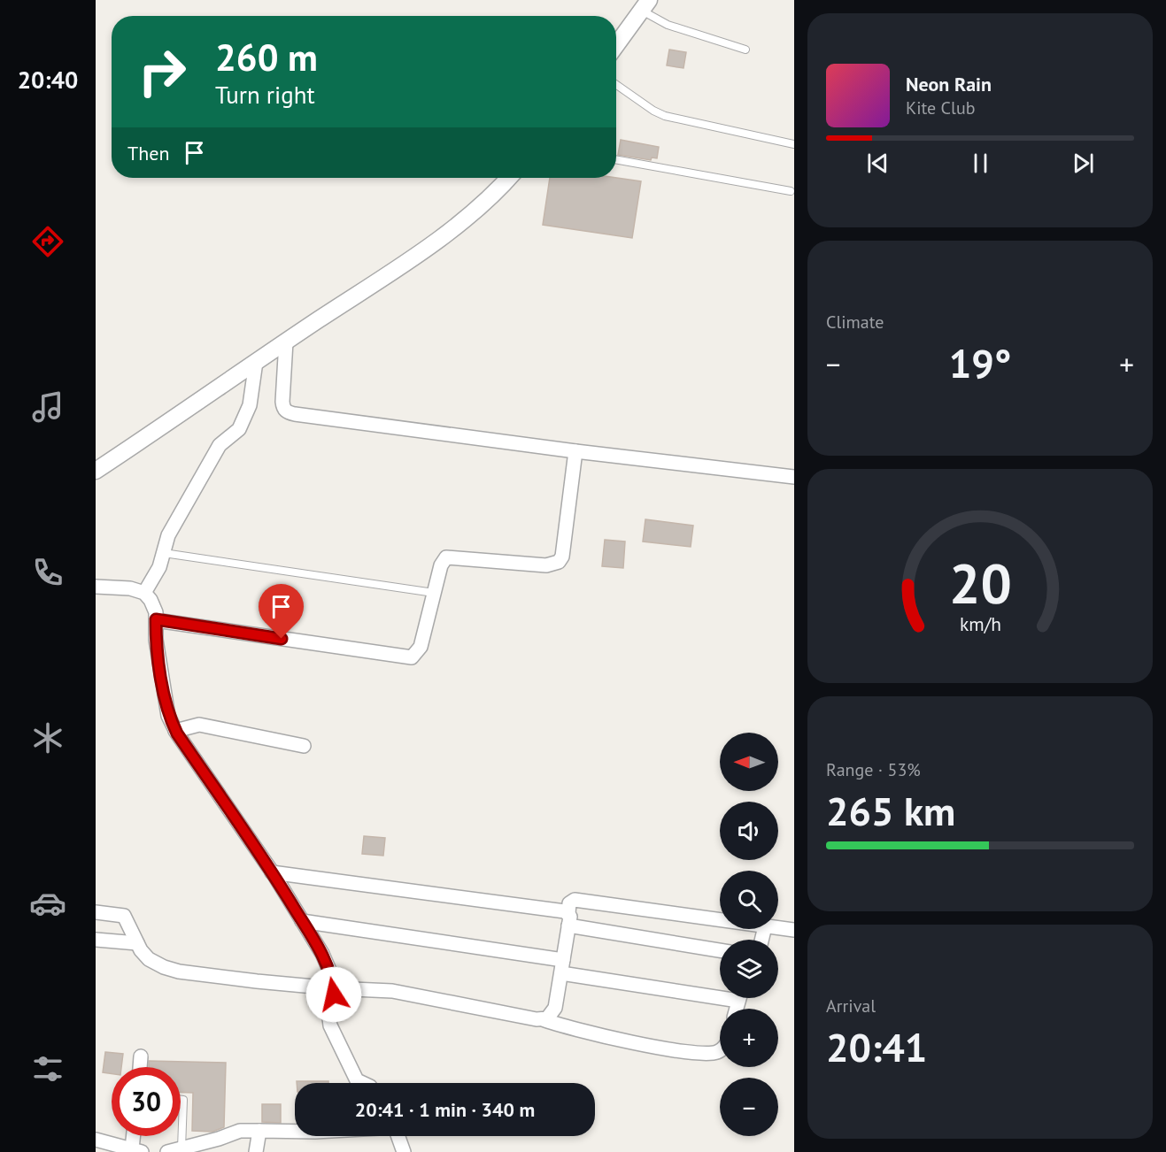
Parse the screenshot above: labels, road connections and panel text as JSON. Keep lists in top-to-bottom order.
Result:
{
  "north": "left",
  "page": {
    "tabs": "20:40",
    "turn": ["260 m", "Turn right"],
    "song": ["Neon Rain", "Kite Club"],
    "then": "Then",
    "tile": [
      "Climate",
      ["Range · 53%", "265 km"],
      ["Arrival", "20:41"]
    ],
    "heat": ["−", "19°", "+"],
    "map_buttons": ["+", "−"],
    "limit": "30",
    "trip": "20:41 · 1 min · 340 m",
    "gauge": ["20", "km/h"]
  }
}
